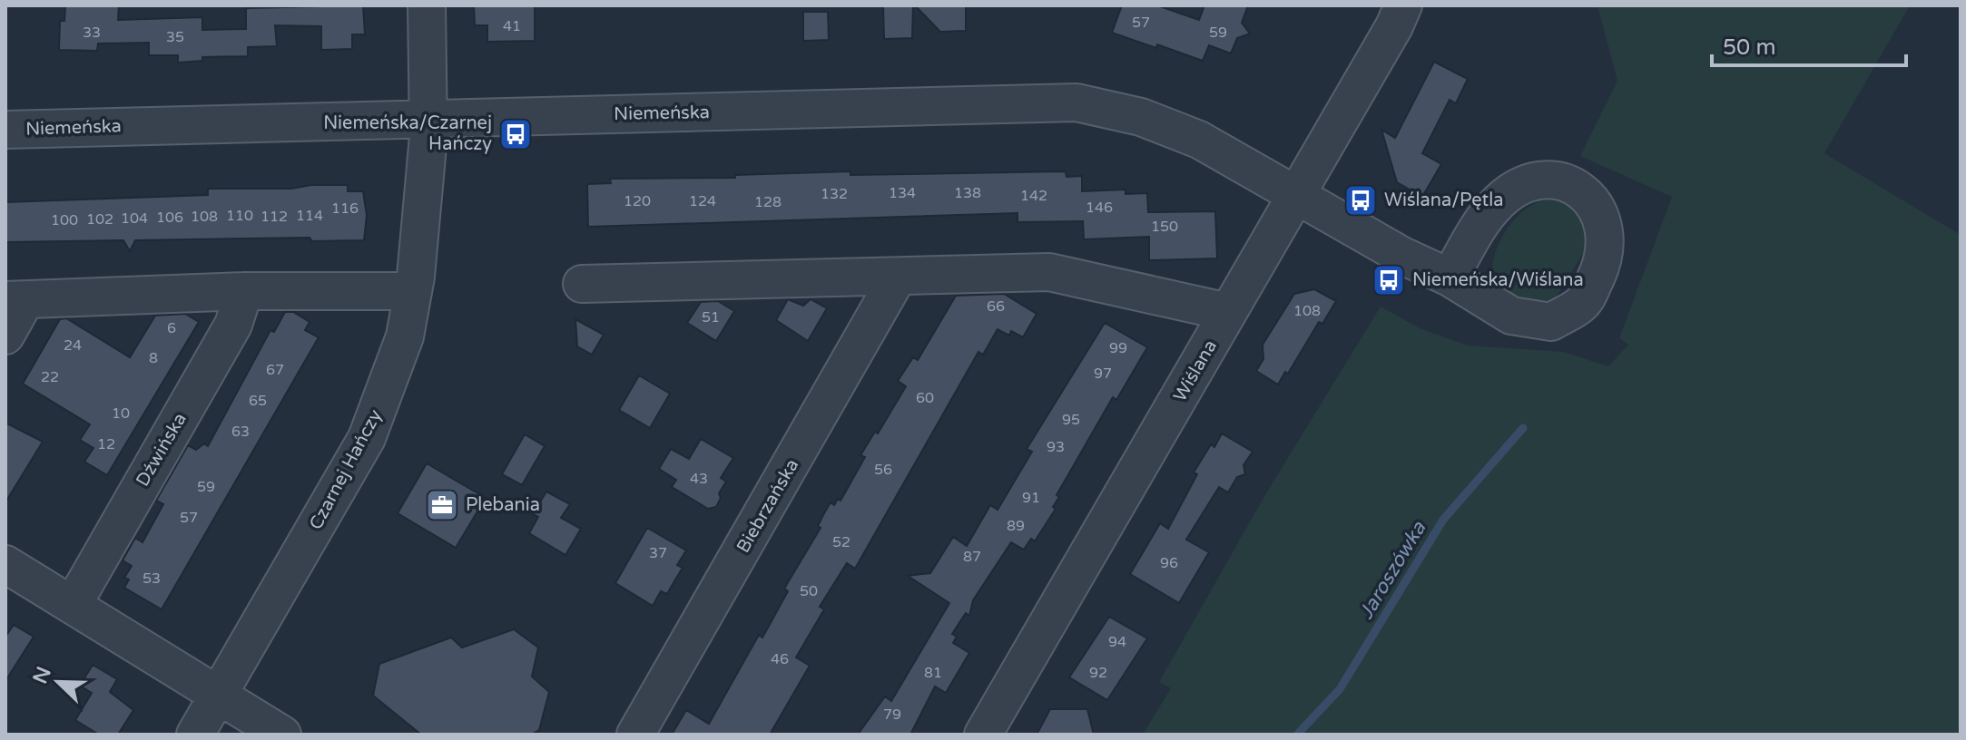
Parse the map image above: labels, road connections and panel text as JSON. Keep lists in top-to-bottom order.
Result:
{
  "streets": {
    "street": [
      "Niemeńska",
      "Wiślana",
      "Dźwińska",
      "Czarnej Hańczy",
      "Biebrzańska"
    ]
  },
  "crossings": [
    ["Niemeńska", "Wiślana"],
    ["Niemeńska", "Czarnej Hańczy"]
  ],
  "water": ["Jaroszówka"],
  "places": {
    "bus stop": ["Niemeńska/Czarnej Hańczy", "Wiślana/Pętla", "Niemeńska/Wiślana"],
    "office": ["Plebania"]
  },
  "house_numbers": [
    "57",
    "41",
    "33",
    "59",
    "35",
    "134",
    "138",
    "132",
    "142",
    "120",
    "124",
    "128",
    "146",
    "116",
    "110",
    "114",
    "108",
    "112",
    "106",
    "104",
    "102",
    "100",
    "150",
    "66",
    "108",
    "51",
    "6",
    "24",
    "99",
    "8",
    "67",
    "97",
    "22",
    "60",
    "65",
    "10",
    "95",
    "63",
    "12",
    "93",
    "56",
    "43",
    "59",
    "91",
    "57",
    "89",
    "52",
    "37",
    "87",
    "96",
    "53",
    "50",
    "94",
    "46",
    "81",
    "92",
    "79"
  ],
  "scale_bar": "50 m",
  "north": "top left"
}
